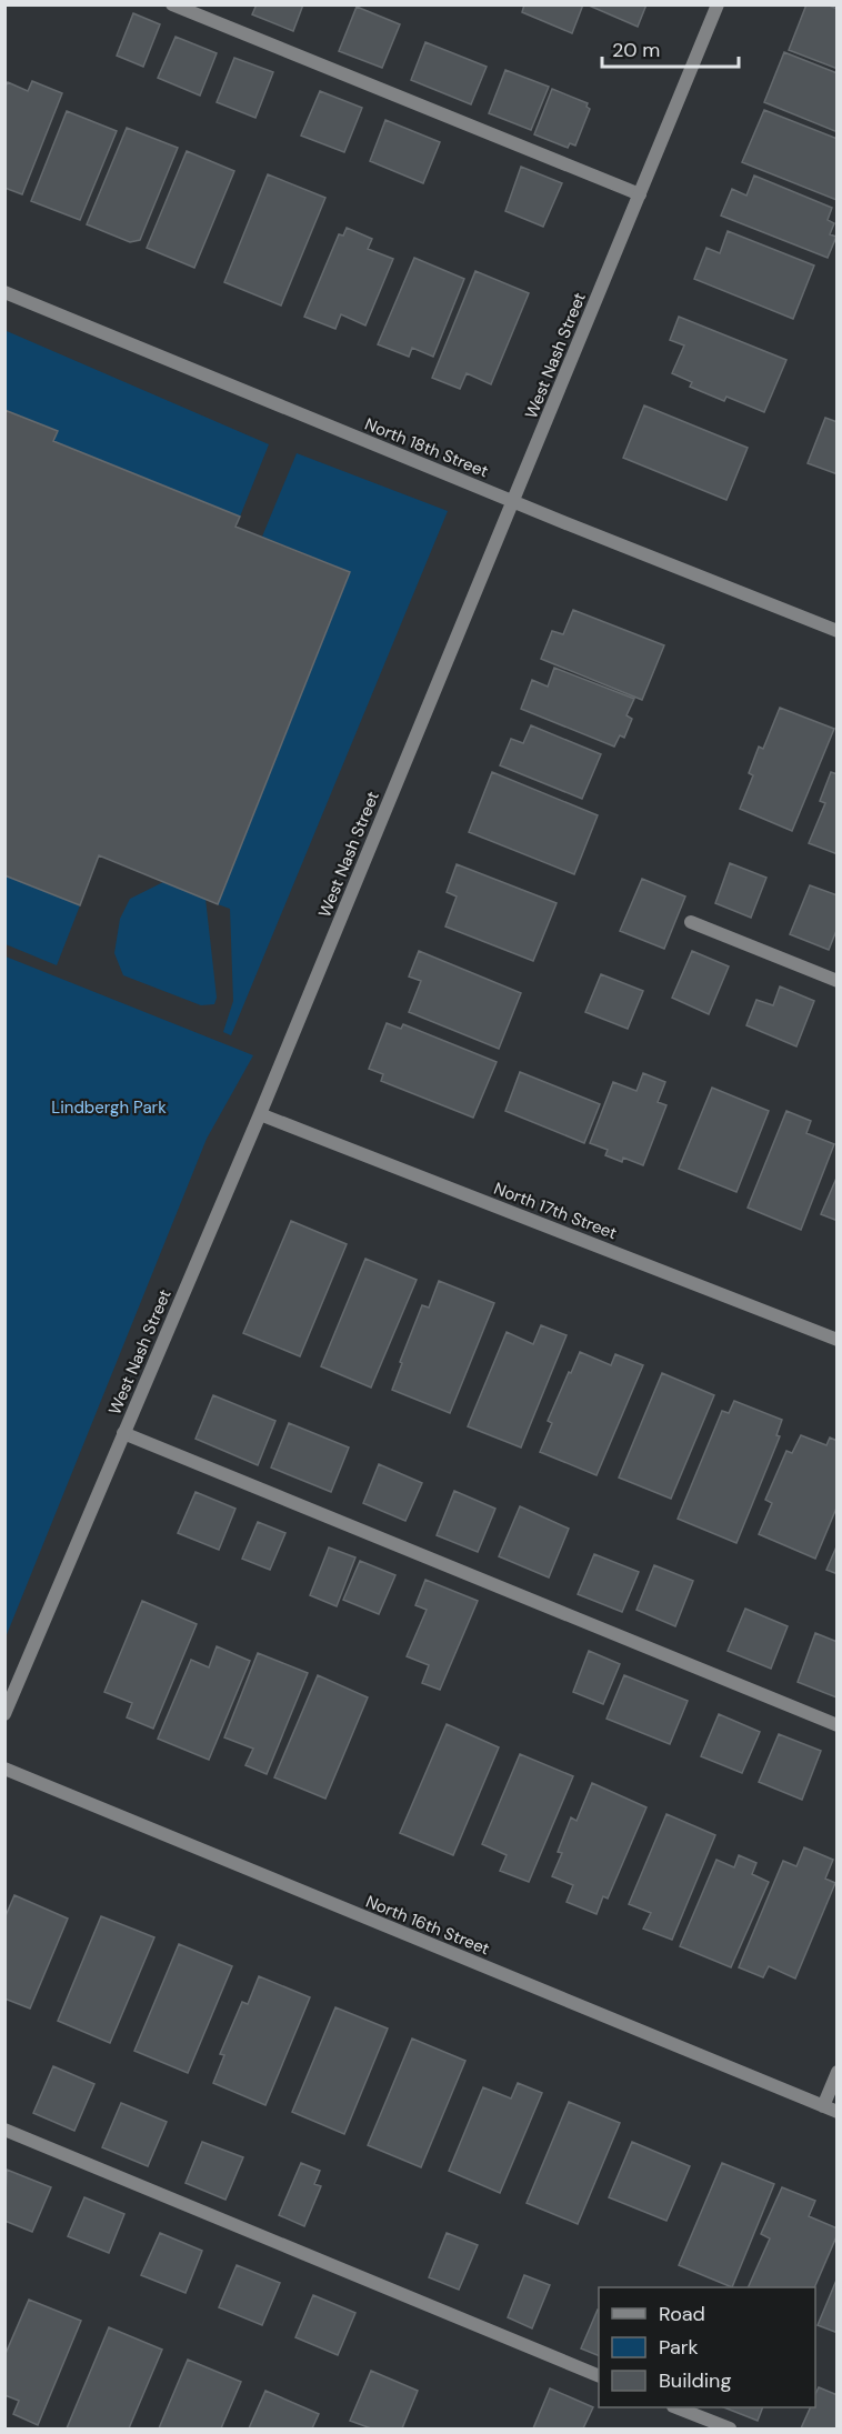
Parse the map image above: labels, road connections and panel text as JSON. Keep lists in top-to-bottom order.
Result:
{
  "streets": {
    "street": [
      "West Nash Street",
      "North 18th Street",
      "North 17th Street",
      "North 16th Street"
    ]
  },
  "crossings": [
    ["West Nash Street", "North 18th Street"],
    ["West Nash Street", "North 17th Street"]
  ],
  "parks": ["Lindbergh Park"],
  "legend": ["Road", "Park", "Building"],
  "scale_bar": "20 m"
}
